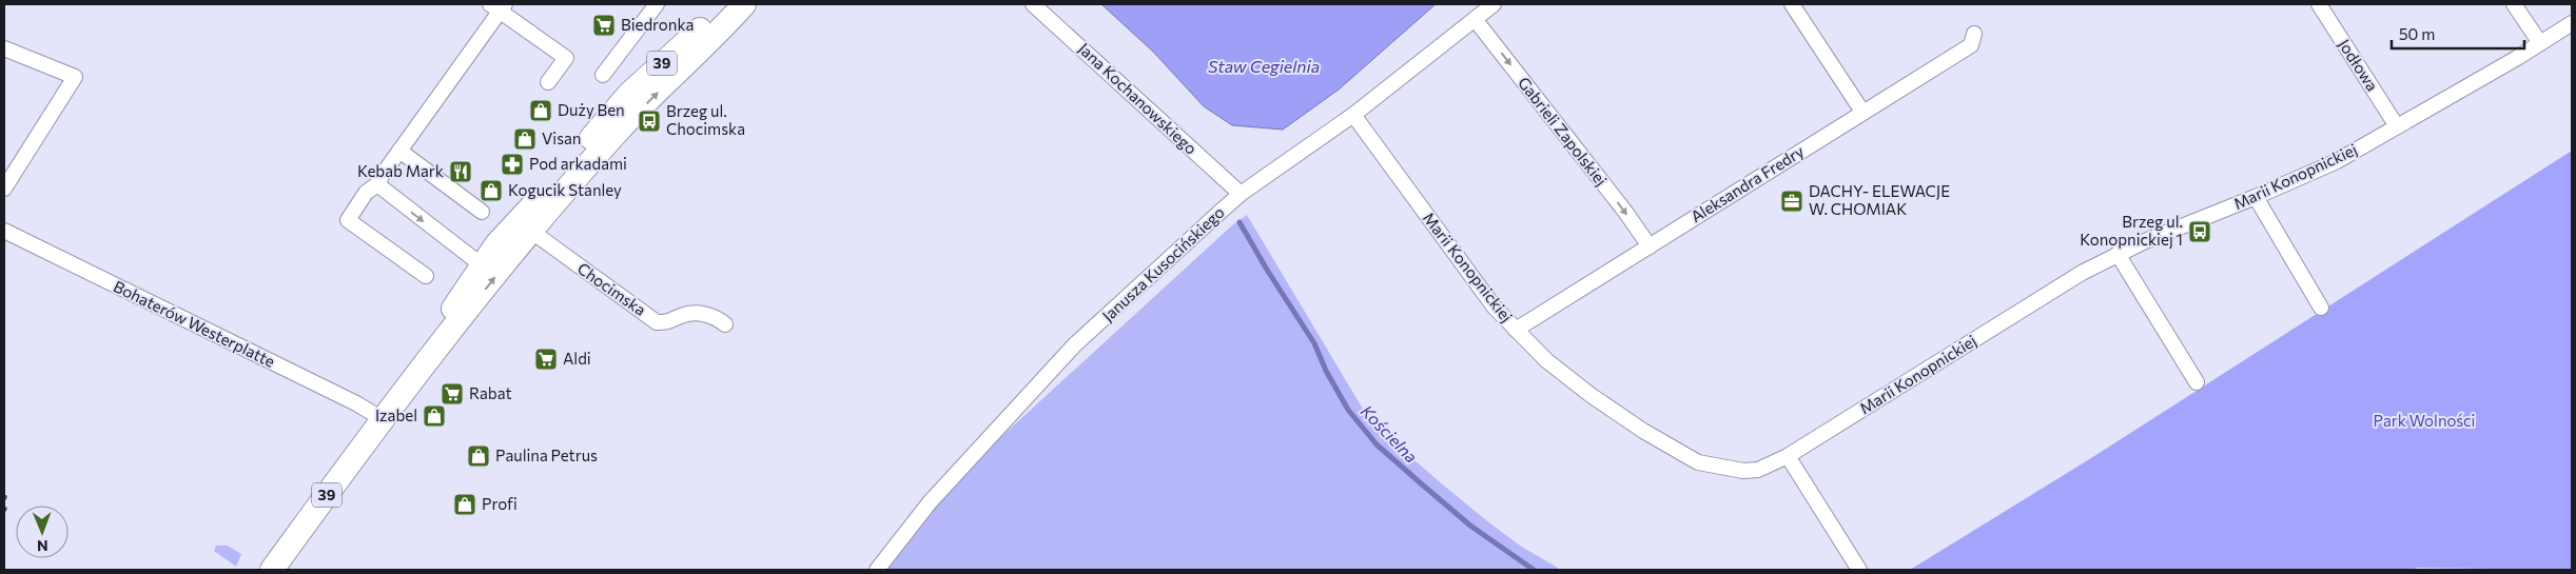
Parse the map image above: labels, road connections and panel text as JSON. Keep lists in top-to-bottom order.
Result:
{
  "streets": {
    "main road": ["39"],
    "street": [
      "Jodłowa",
      "Jana Kochanowskiego",
      "Gabrieli Zapolskiej",
      "Marii Konopnickiej",
      "Aleksandra Fredry",
      "Janusza Kusocińskiego",
      "Chocimska",
      "Bohaterów Westerplatte"
    ]
  },
  "crossings": [
    ["39", "Chocimska"],
    ["39", "Bohaterów Westerplatte"],
    ["Jodłowa", "Marii Konopnickiej"],
    ["Jana Kochanowskiego", "Janusza Kusocińskiego"],
    ["Gabrieli Zapolskiej", "Aleksandra Fredry"],
    ["Gabrieli Zapolskiej", "Janusza Kusocińskiego"],
    ["Marii Konopnickiej", "Aleksandra Fredry"],
    ["Marii Konopnickiej", "Janusza Kusocińskiego"]
  ],
  "one_way": ["Gabrieli Zapolskiej"],
  "water": ["Staw Cegielnia", "Kościelna"],
  "parks": ["Park Wolności"],
  "places": {
    "supermarket": ["Biedronka", "Aldi", "Rabat"],
    "shop": [
      "Duży Ben",
      "Visan",
      "Kogucik Stanley",
      "Izabel",
      "Paulina Petrus",
      "Profi"
    ],
    "bus stop": ["Brzeg ul. Chocimska", "Brzeg ul. Konopnickiej 1"],
    "pharmacy": ["Pod arkadami"],
    "restaurant": ["Kebab Mark"],
    "office": ["DACHY- ELEWACJE W. CHOMIAK"]
  },
  "scale_bar": "50 m",
  "north": "bottom"
}
